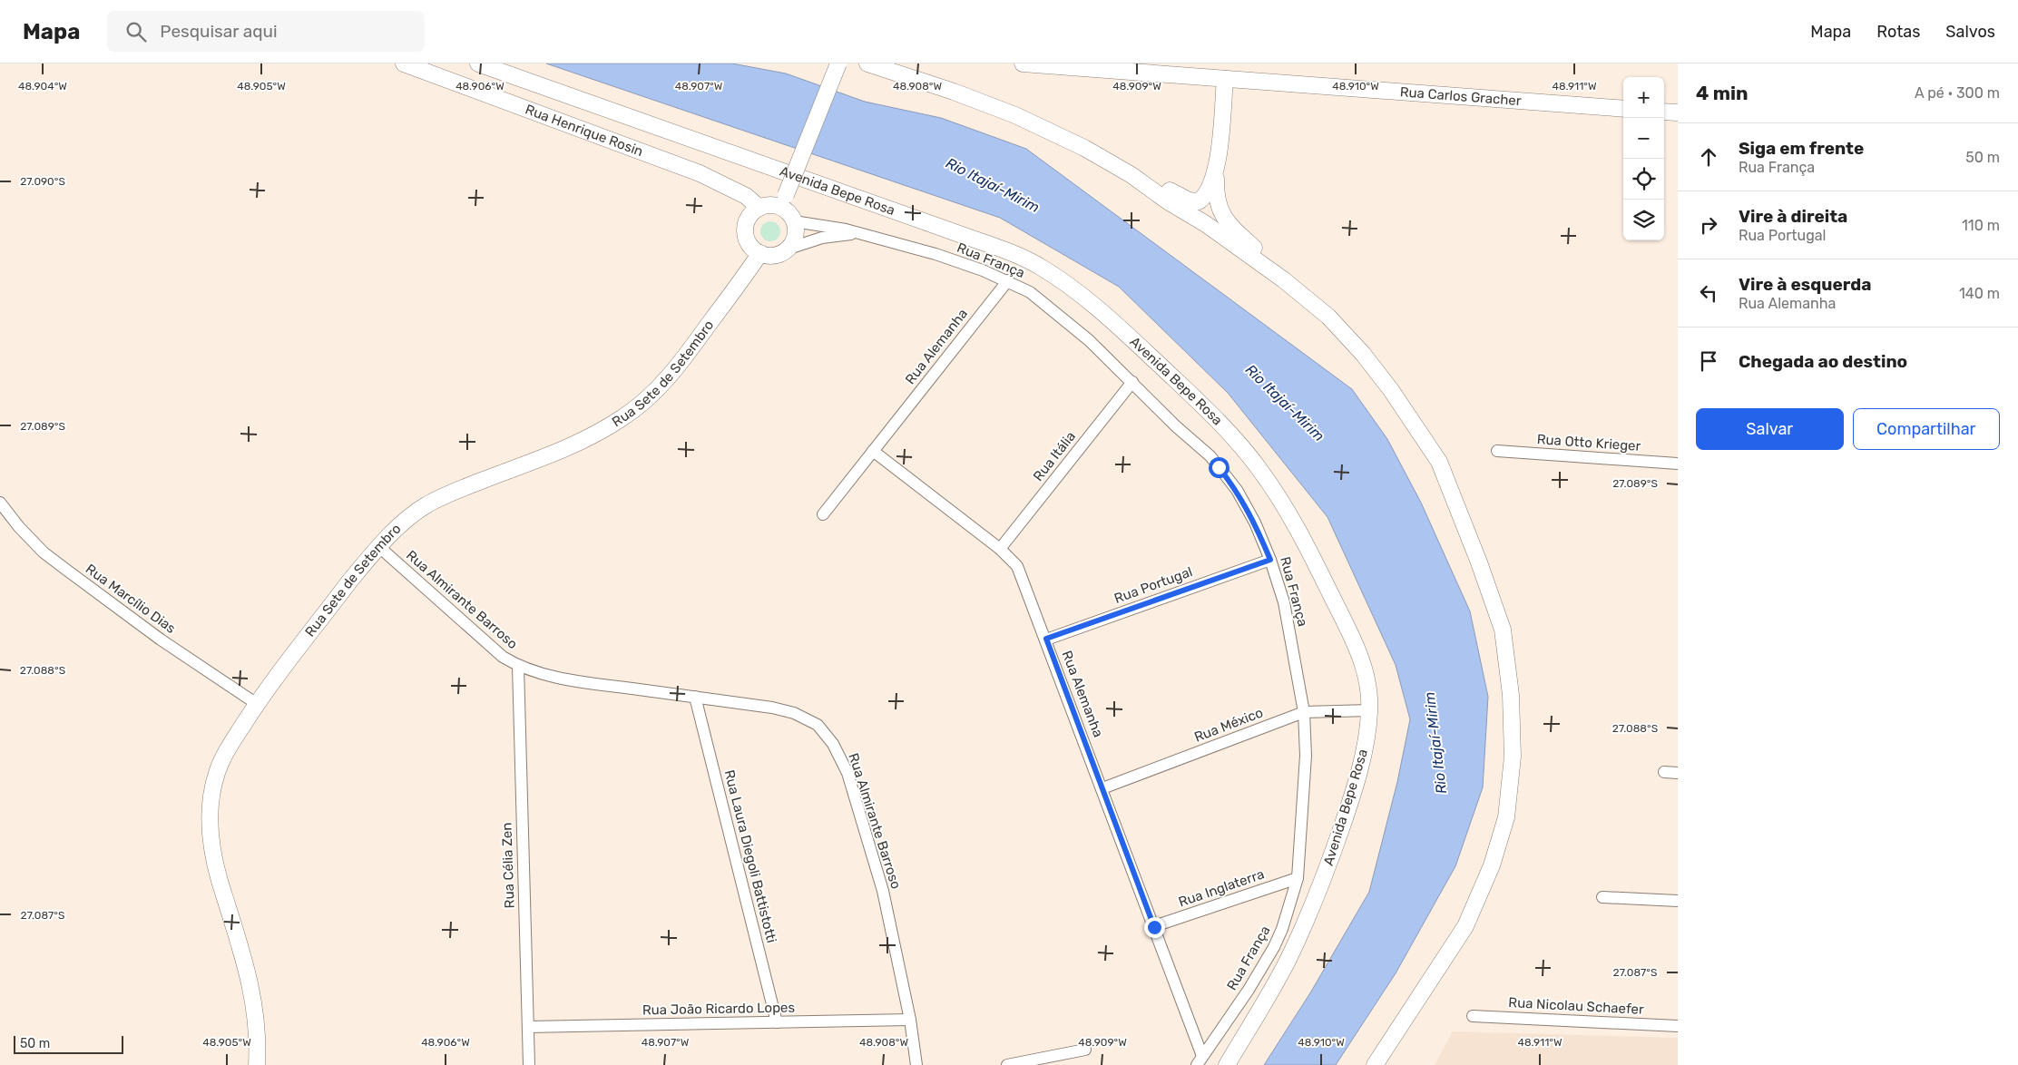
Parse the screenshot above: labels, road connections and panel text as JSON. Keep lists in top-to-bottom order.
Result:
{
  "streets": {
    "main road": [
      "Rua Carlos Gracher",
      "Rua Henrique Rosin",
      "Avenida Bepe Rosa",
      "Rua Sete de Setembro"
    ],
    "street": [
      "Rua França",
      "Rua Alemanha",
      "Rua Otto Krieger",
      "Rua Itália",
      "Rua Portugal",
      "Rua Marcílio Dias",
      "Rua Almirante Barroso",
      "Rua México",
      "Rua Laura Diegoli Battistotti",
      "Rua Célia Zen",
      "Rua Inglaterra",
      "Rua Nicolau Schaefer",
      "Rua João Ricardo Lopes"
    ]
  },
  "crossings": [
    ["Rua Henrique Rosin", "Rua França"],
    ["Rua Henrique Rosin", "Rua Sete de Setembro"],
    ["Avenida Bepe Rosa", "Rua México"],
    ["Rua França", "Rua Alemanha"],
    ["Rua França", "Rua Sete de Setembro"],
    ["Rua França", "Rua Itália"],
    ["Rua França", "Rua Portugal"],
    ["Rua França", "Rua México"],
    ["Rua França", "Rua Inglaterra"],
    ["Rua Alemanha", "Rua Itália"],
    ["Rua Alemanha", "Rua Portugal"],
    ["Rua Alemanha", "Rua México"],
    ["Rua Alemanha", "Rua Inglaterra"],
    ["Rua Sete de Setembro", "Rua Marcílio Dias"],
    ["Rua Sete de Setembro", "Rua Almirante Barroso"],
    ["Rua Almirante Barroso", "Rua Laura Diegoli Battistotti"],
    ["Rua Almirante Barroso", "Rua Célia Zen"],
    ["Rua Almirante Barroso", "Rua João Ricardo Lopes"],
    ["Rua Laura Diegoli Battistotti", "Rua João Ricardo Lopes"],
    ["Rua Célia Zen", "Rua João Ricardo Lopes"]
  ],
  "water": ["Rio Itajaí-Mirim"],
  "scale_bar": "50 m",
  "page": {
    "header": "Mapa",
    "search": "Pesquisar aqui",
    "nav": ["Mapa", "Rotas", "Salvos"],
    "heading": ["4 min", "A pé · 300 m"],
    "map_buttons": ["+", "−"],
    "list": [
      ["Siga em frente", "Rua França", "50 m"],
      ["Vire à direita", "Rua Portugal", "110 m"],
      ["Vire à esquerda", "Rua Alemanha", "140 m"],
      "Chegada ao destino"
    ],
    "buttons": ["Salvar", "Compartilhar"],
    "scale": "50 m"
  },
  "coordinates": [
    "48.904°W",
    "48.905°W",
    "48.906°W",
    "48.907°W",
    "48.908°W",
    "48.909°W",
    "48.910°W",
    "48.911°W",
    "27.090°S",
    "27.089°S",
    "27.088°S",
    "27.087°S"
  ]
}
